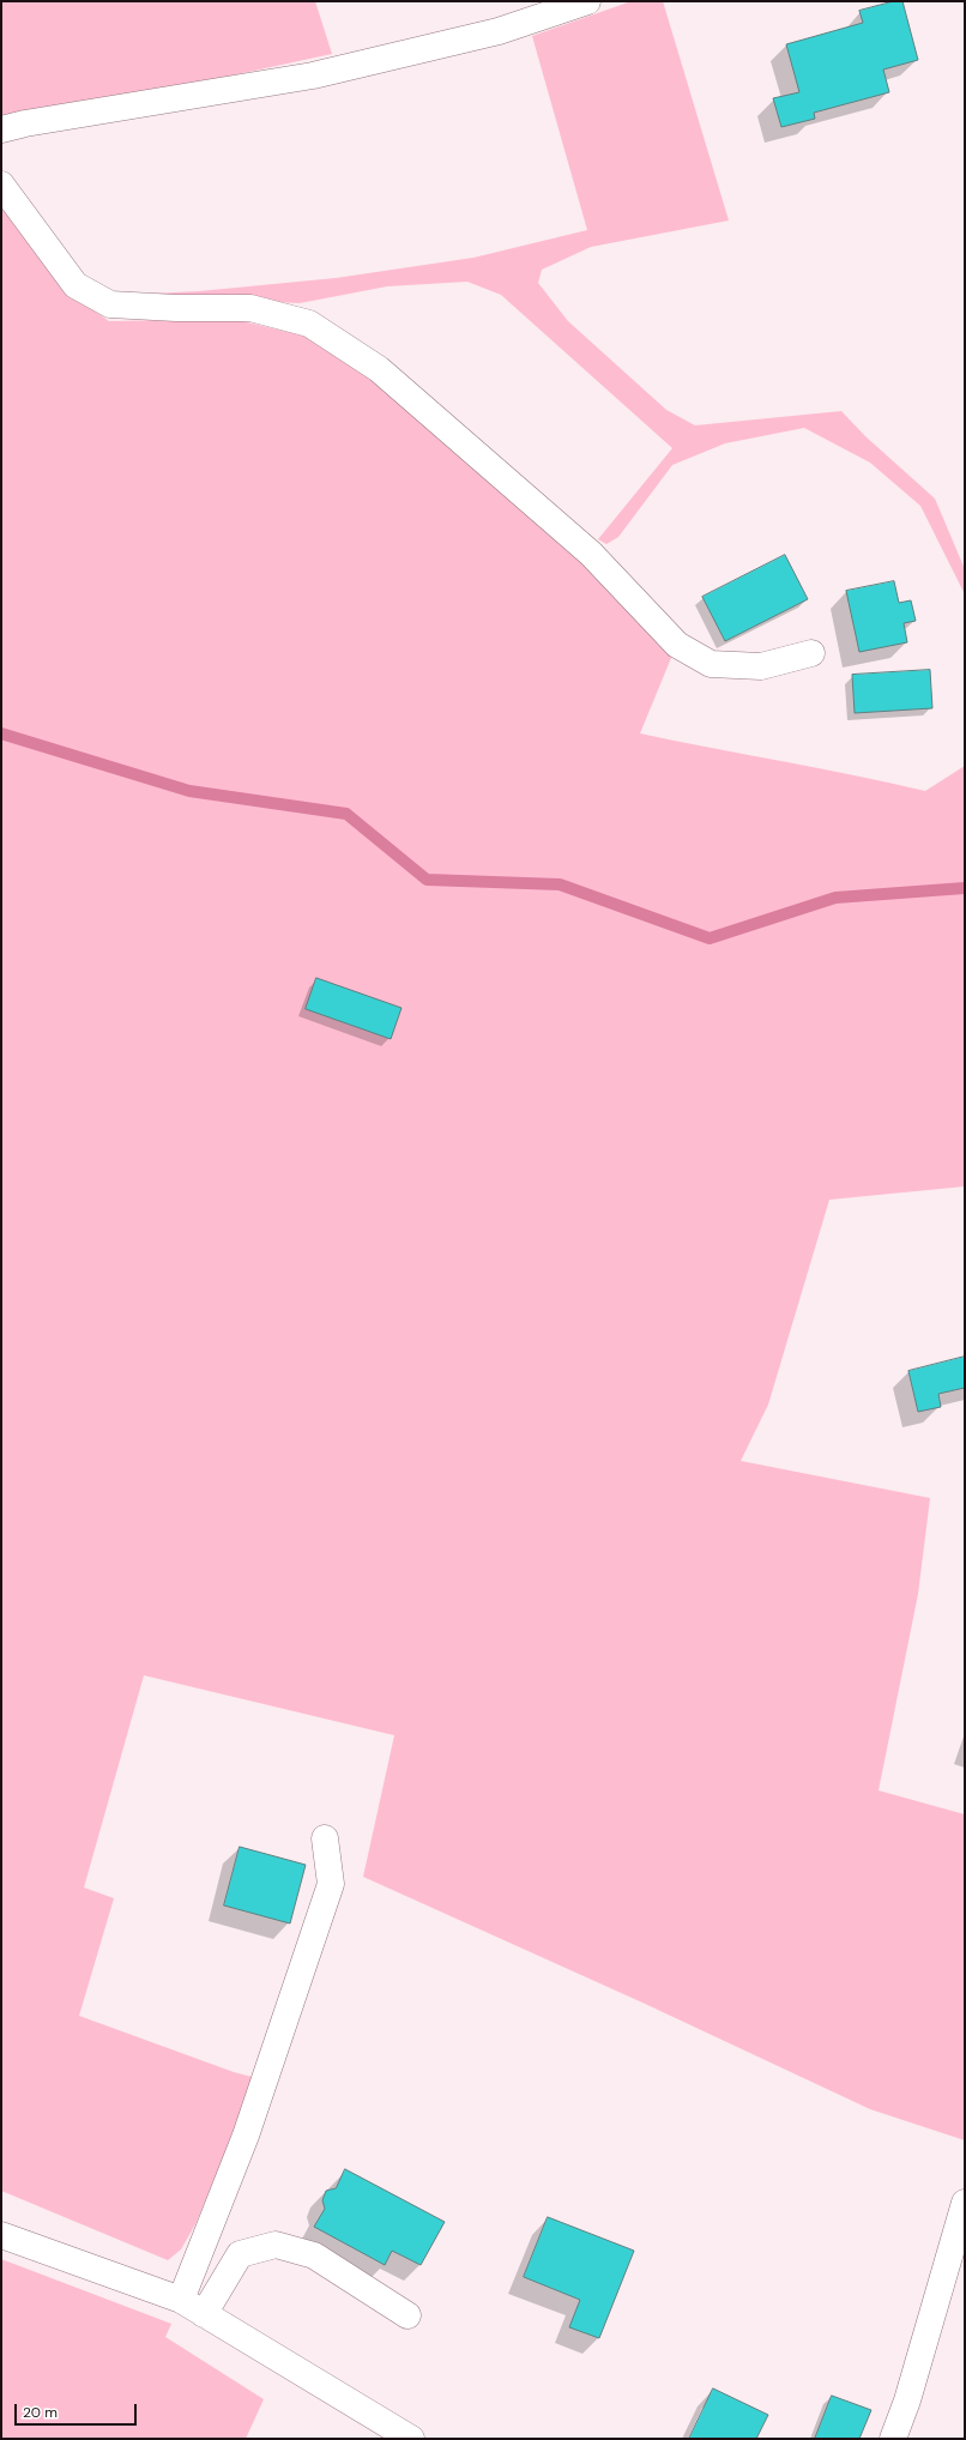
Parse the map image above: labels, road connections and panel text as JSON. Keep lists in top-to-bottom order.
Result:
{
  "scale_bar": "20 m"
}
